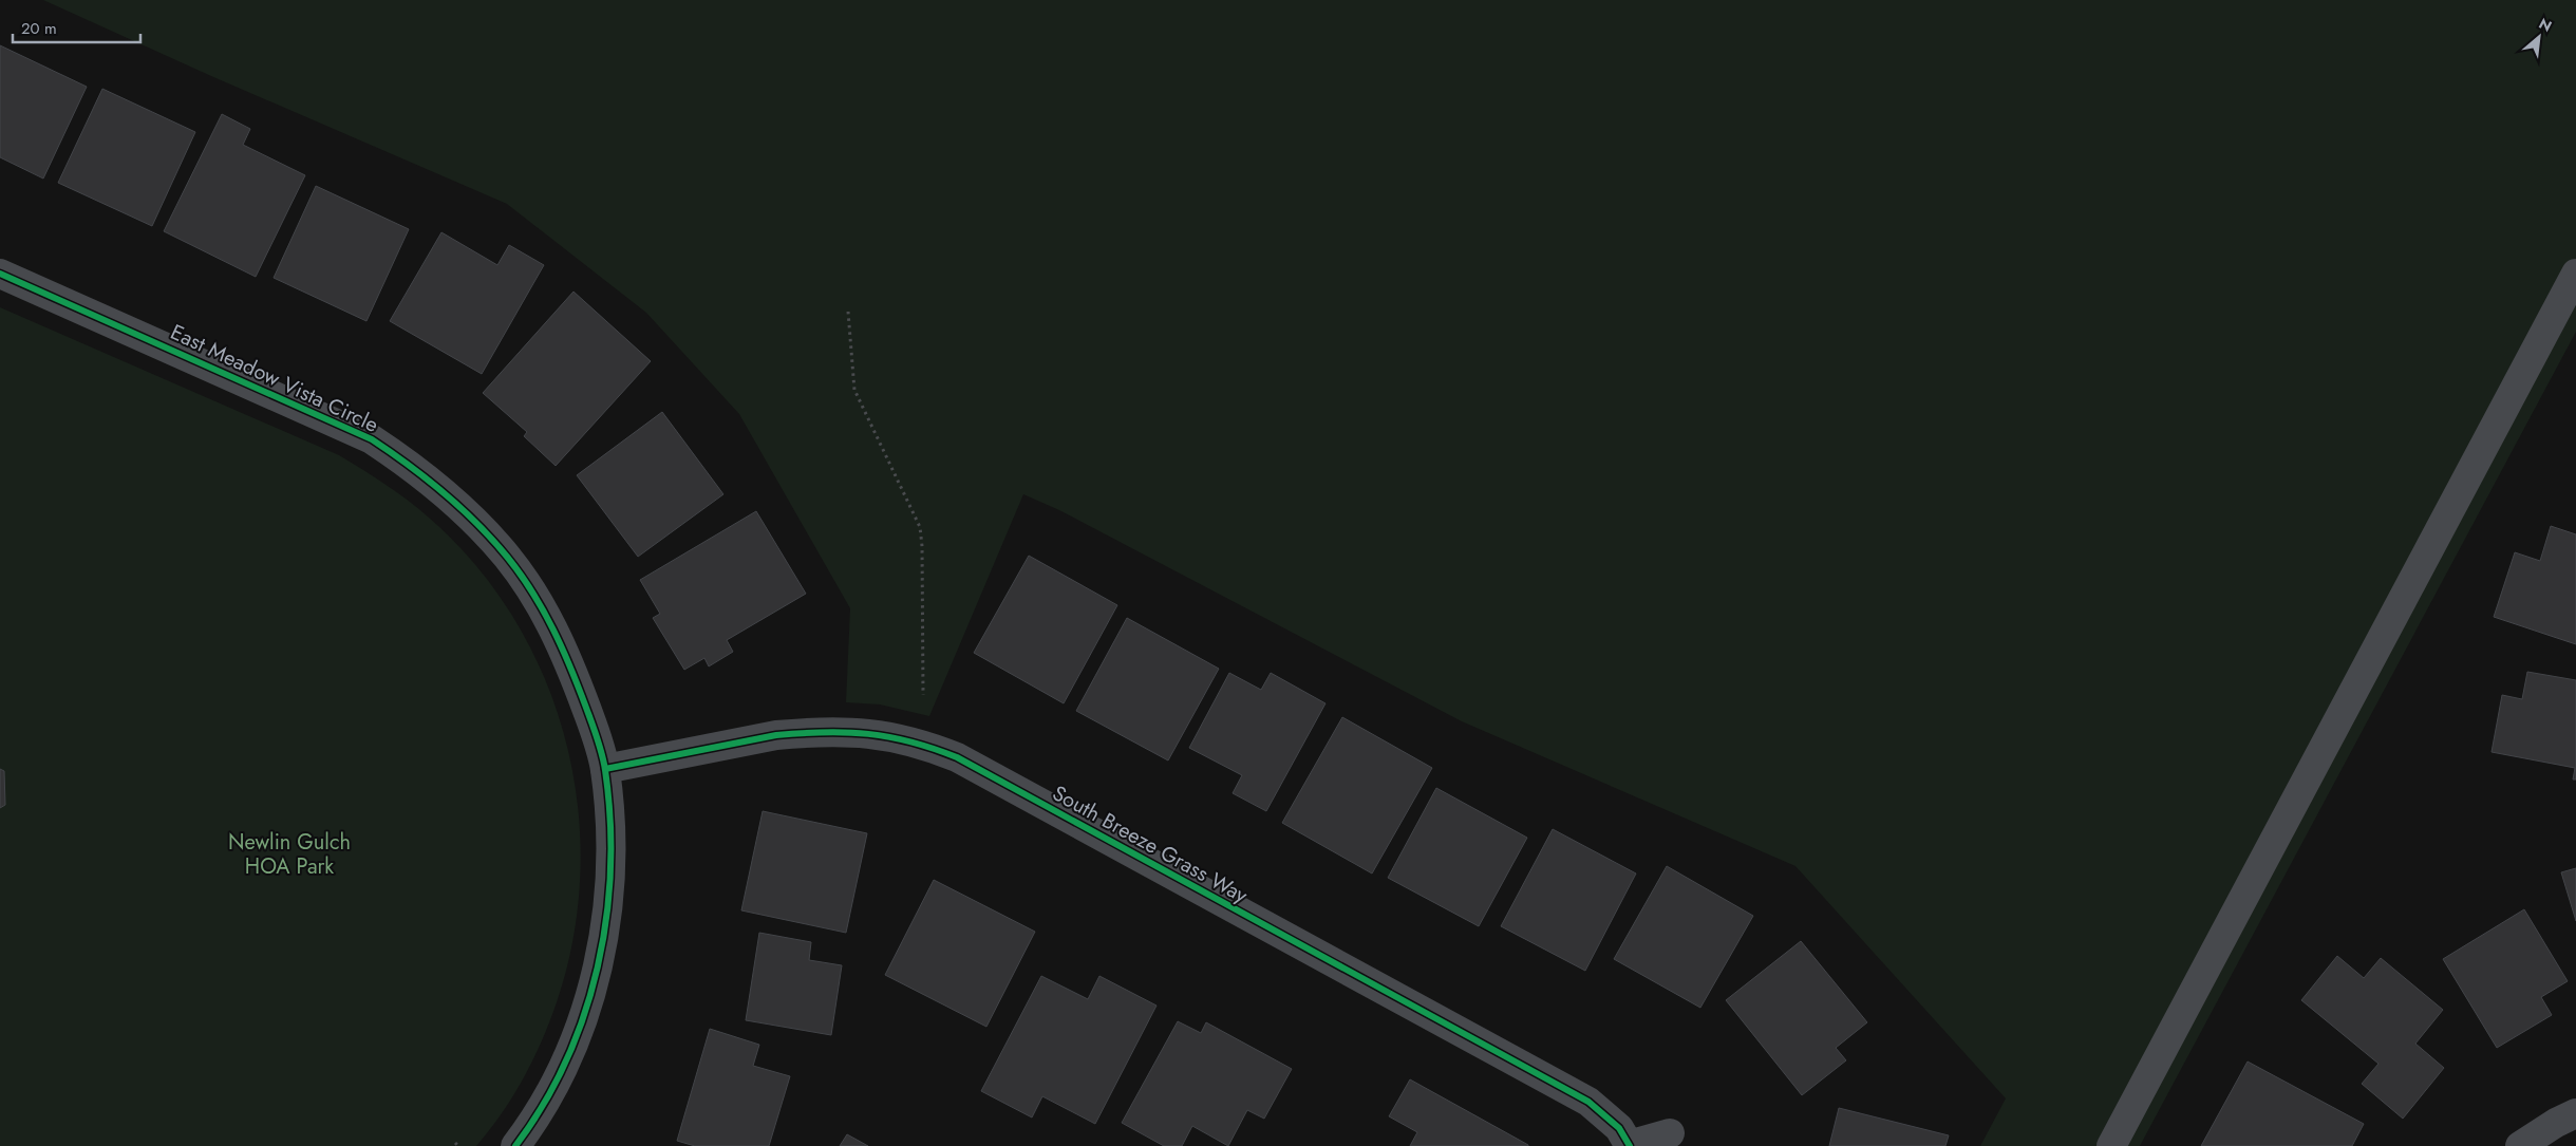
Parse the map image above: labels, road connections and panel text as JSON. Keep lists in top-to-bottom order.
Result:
{
  "streets": {
    "street": ["East Meadow Vista Circle", "South Breeze Grass Way"]
  },
  "crossings": [
    ["East Meadow Vista Circle", "South Breeze Grass Way"]
  ],
  "parks": ["Newlin Gulch HOA Park"],
  "scale_bar": "20 m",
  "north": "top right"
}
